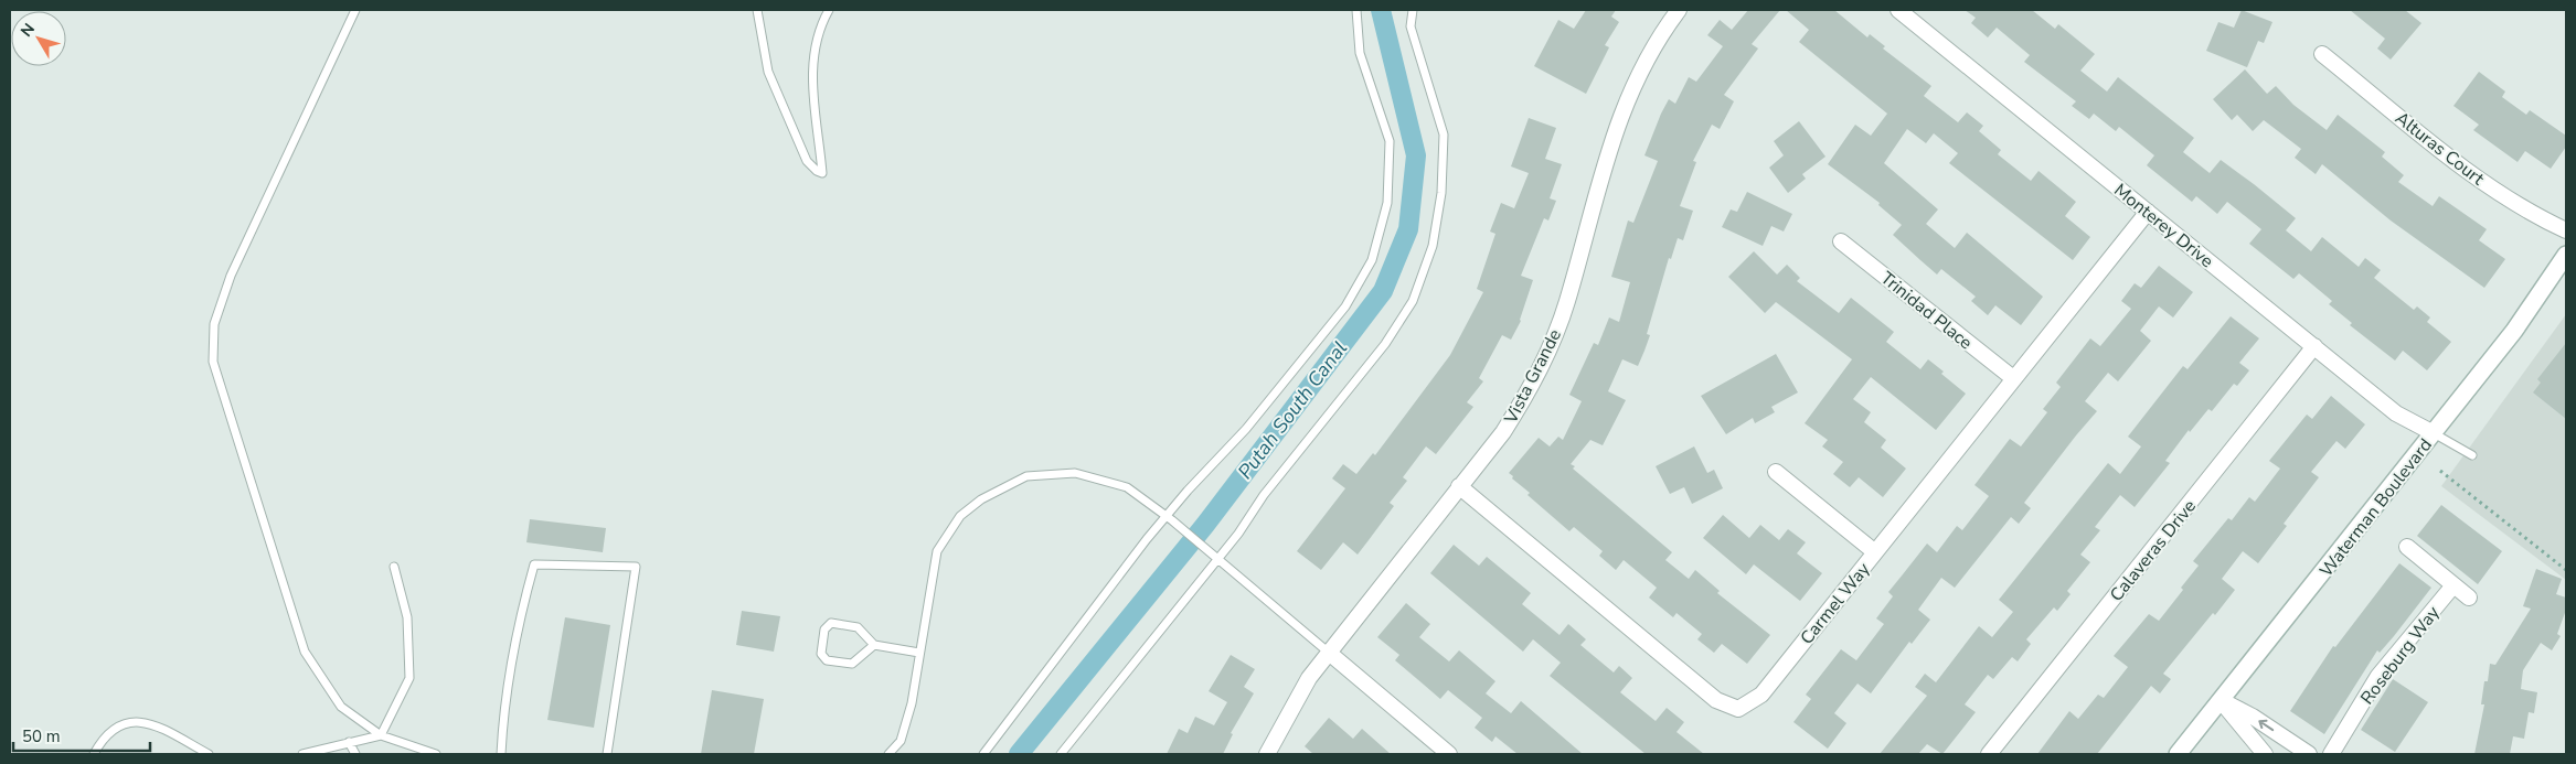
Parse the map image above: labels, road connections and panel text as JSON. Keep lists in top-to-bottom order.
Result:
{
  "streets": {
    "main road": ["Waterman Boulevard"],
    "street": [
      "Alturas Court",
      "Monterey Drive",
      "Trinidad Place",
      "Vista Grande",
      "Calaveras Drive",
      "Carmel Way",
      "Roseburg Way"
    ]
  },
  "crossings": [
    ["Monterey Drive", "Waterman Boulevard"],
    ["Monterey Drive", "Calaveras Drive"],
    ["Monterey Drive", "Carmel Way"],
    ["Trinidad Place", "Carmel Way"],
    ["Vista Grande", "Carmel Way"]
  ],
  "water": ["Putah South Canal"],
  "scale_bar": "50 m",
  "north": "top left"
}
